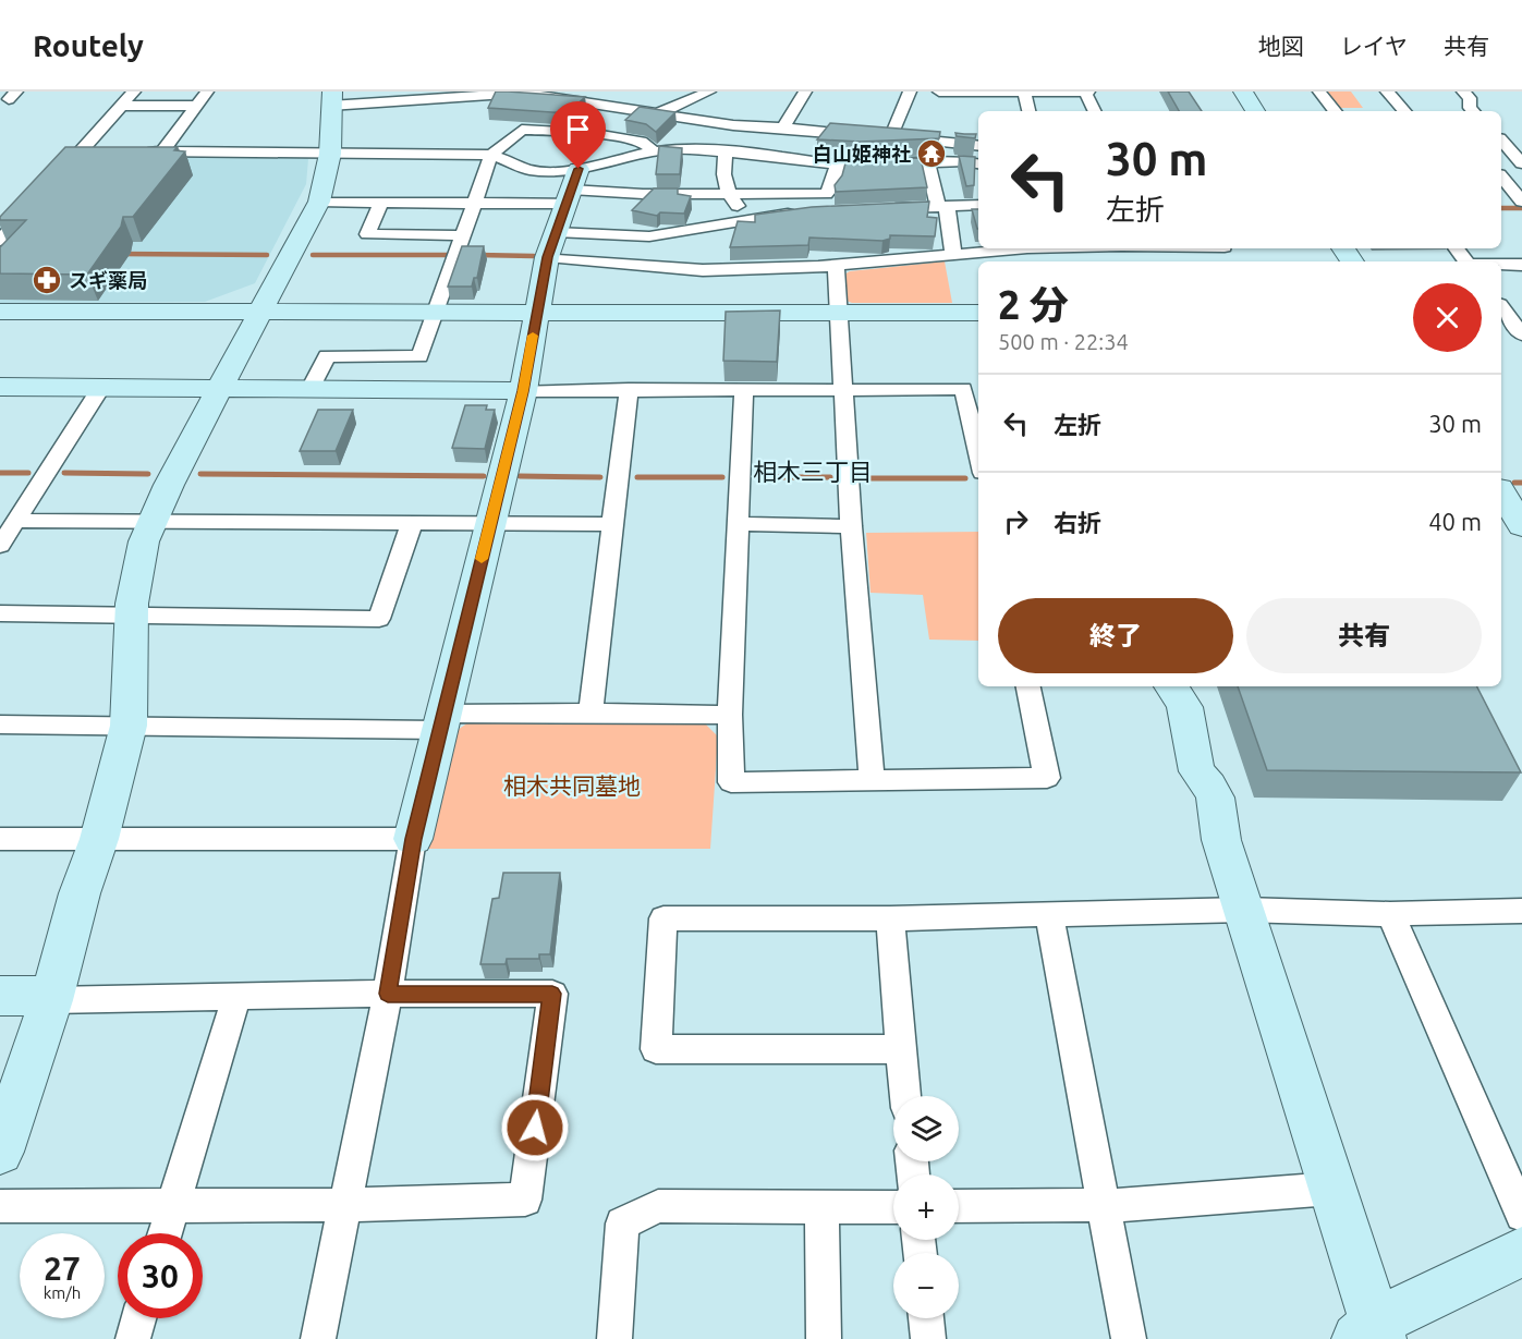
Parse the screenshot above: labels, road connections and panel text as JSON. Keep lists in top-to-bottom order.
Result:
{
  "districts": ["相木三丁目"],
  "parks": ["相木共同墓地"],
  "places": {
    "temple": ["白山姫神社"],
    "pharmacy": ["スギ薬局"]
  },
  "page": {
    "header": "Routely",
    "nav": ["地図", "レイヤ", "共有"],
    "turn": ["30 m", "左折"],
    "heading": ["2 分", "500 m · 22:34"],
    "list": [
      {
        "name": "左折",
        "value": "30 m"
      },
      {
        "name": "右折",
        "value": "40 m"
      }
    ],
    "buttons": ["終了", "共有"],
    "map_buttons": ["+", "−"],
    "speed": "27 km/h",
    "limit": "30"
  }
}
